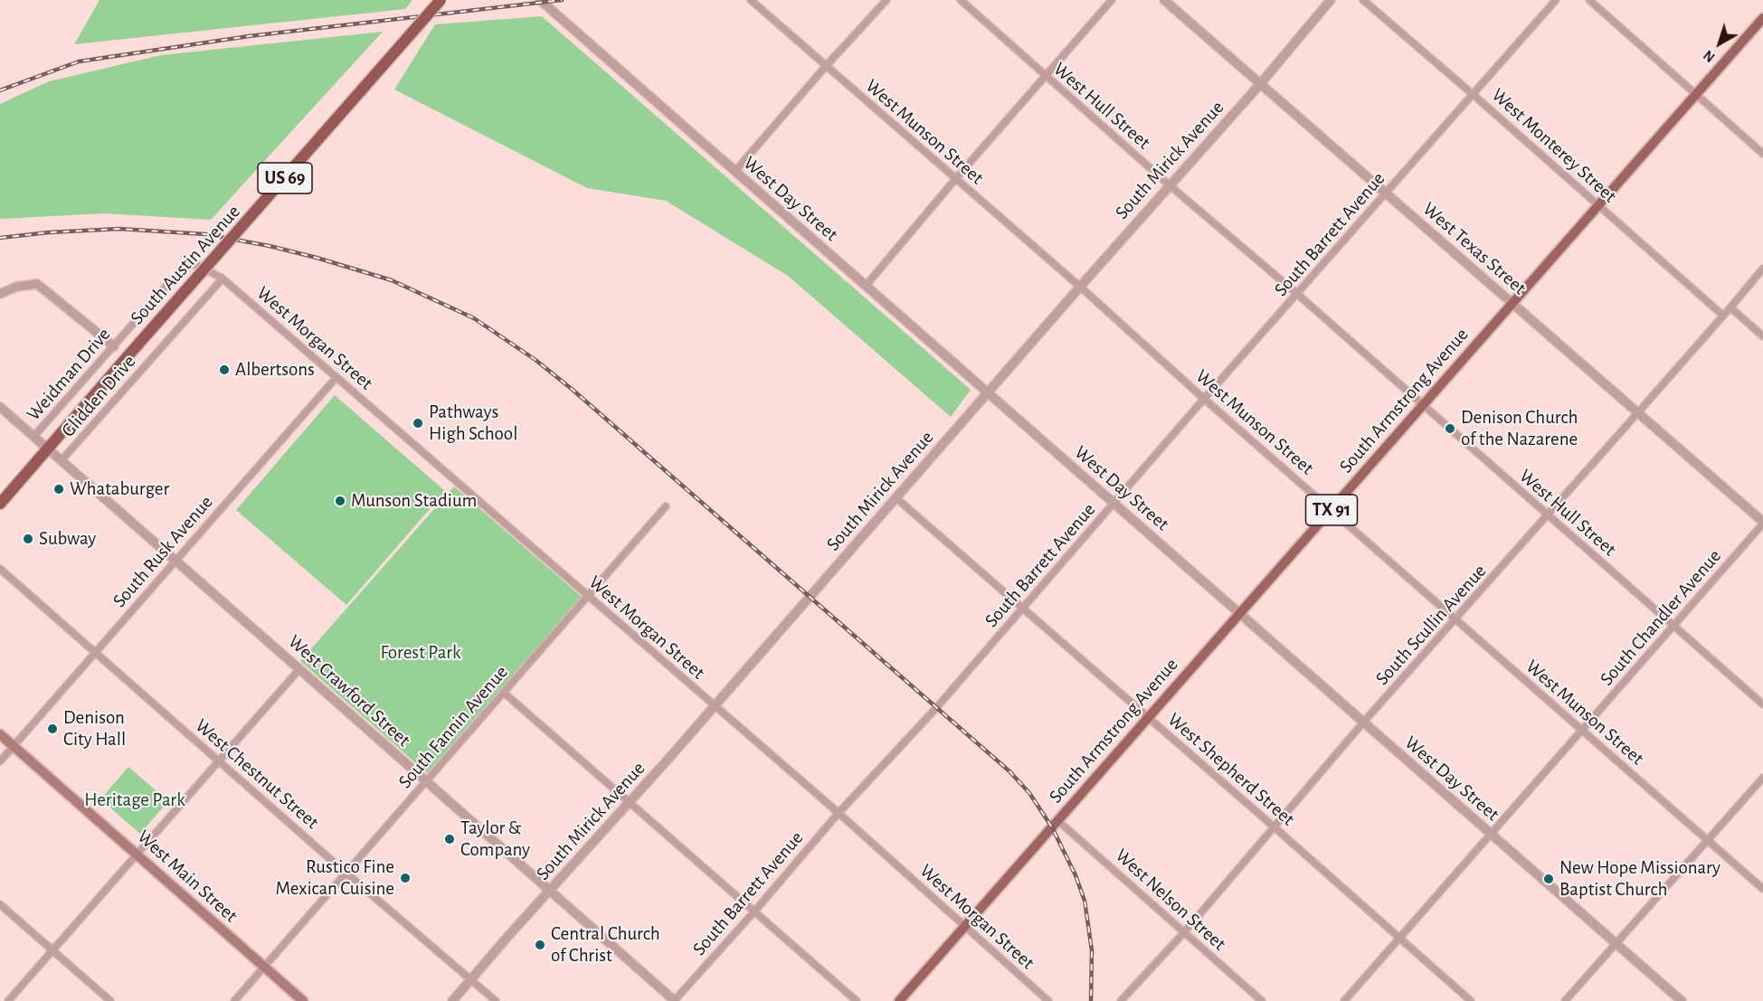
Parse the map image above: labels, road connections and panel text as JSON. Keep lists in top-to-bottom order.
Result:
{
  "streets": {
    "highway": ["US 69", "South Austin Avenue"],
    "main road": ["South Armstrong Avenue", "TX 91", "West Main Street"],
    "street": [
      "West Hull Street",
      "West Munson Street",
      "West Monterey Street",
      "South Mirick Avenue",
      "West Day Street",
      "South Barrett Avenue",
      "West Texas Street",
      "West Morgan Street",
      "Weidman Drive",
      "Glidden Drive",
      "South Rusk Avenue",
      "South Chandler Avenue",
      "South Scullin Avenue",
      "West Crawford Street",
      "South Fannin Avenue",
      "West Shepherd Street",
      "West Chestnut Street",
      "West Nelson Street"
    ]
  },
  "crossings": [
    ["West Hull Street", "South Mirick Avenue"],
    ["West Hull Street", "South Barrett Avenue"],
    ["West Hull Street", "South Armstrong Avenue"],
    ["West Hull Street", "South Chandler Avenue"],
    ["West Hull Street", "South Scullin Avenue"],
    ["West Munson Street", "South Mirick Avenue"],
    ["West Munson Street", "South Barrett Avenue"],
    ["West Munson Street", "South Armstrong Avenue"],
    ["West Munson Street", "South Chandler Avenue"],
    ["West Munson Street", "South Scullin Avenue"],
    ["West Monterey Street", "South Barrett Avenue"],
    ["West Monterey Street", "South Armstrong Avenue"],
    ["West Monterey Street", "South Scullin Avenue"],
    ["South Mirick Avenue", "West Day Street"],
    ["South Mirick Avenue", "West Texas Street"],
    ["South Mirick Avenue", "West Morgan Street"],
    ["South Mirick Avenue", "West Crawford Street"],
    ["South Mirick Avenue", "West Shepherd Street"],
    ["South Mirick Avenue", "West Chestnut Street"],
    ["West Day Street", "South Barrett Avenue"],
    ["West Day Street", "South Armstrong Avenue"],
    ["West Day Street", "South Chandler Avenue"],
    ["West Day Street", "South Scullin Avenue"],
    ["South Barrett Avenue", "West Texas Street"],
    ["South Barrett Avenue", "West Morgan Street"],
    ["South Barrett Avenue", "West Crawford Street"],
    ["South Barrett Avenue", "West Shepherd Street"],
    ["West Texas Street", "South Armstrong Avenue"],
    ["West Texas Street", "South Chandler Avenue"],
    ["West Texas Street", "South Scullin Avenue"],
    ["South Austin Avenue", "West Crawford Street"],
    ["West Morgan Street", "Weidman Drive"],
    ["West Morgan Street", "Glidden Drive"],
    ["West Morgan Street", "South Armstrong Avenue"],
    ["West Morgan Street", "South Rusk Avenue"],
    ["West Morgan Street", "South Fannin Avenue"],
    ["Weidman Drive", "Glidden Drive"],
    ["Weidman Drive", "West Crawford Street"],
    ["Glidden Drive", "West Crawford Street"],
    ["South Armstrong Avenue", "West Shepherd Street"],
    ["South Armstrong Avenue", "West Nelson Street"],
    ["South Rusk Avenue", "West Crawford Street"],
    ["South Rusk Avenue", "West Chestnut Street"],
    ["South Rusk Avenue", "West Main Street"],
    ["South Chandler Avenue", "West Shepherd Street"],
    ["South Scullin Avenue", "West Shepherd Street"],
    ["South Scullin Avenue", "West Nelson Street"],
    ["West Crawford Street", "South Fannin Avenue"],
    ["South Fannin Avenue", "West Chestnut Street"],
    ["South Fannin Avenue", "West Main Street"]
  ],
  "parks": ["Forest Park", "Heritage Park"],
  "places": [
    "Albertsons",
    "Pathways High School",
    "Denison Church of the Nazarene",
    "Whataburger",
    "Munson Stadium",
    "Subway",
    "Denison City Hall",
    "Taylor & Company",
    "Rustico Fine Mexican Cuisine",
    "New Hope Missionary Baptist Church",
    "Central Church of Christ"
  ],
  "north": "bottom left"
}
